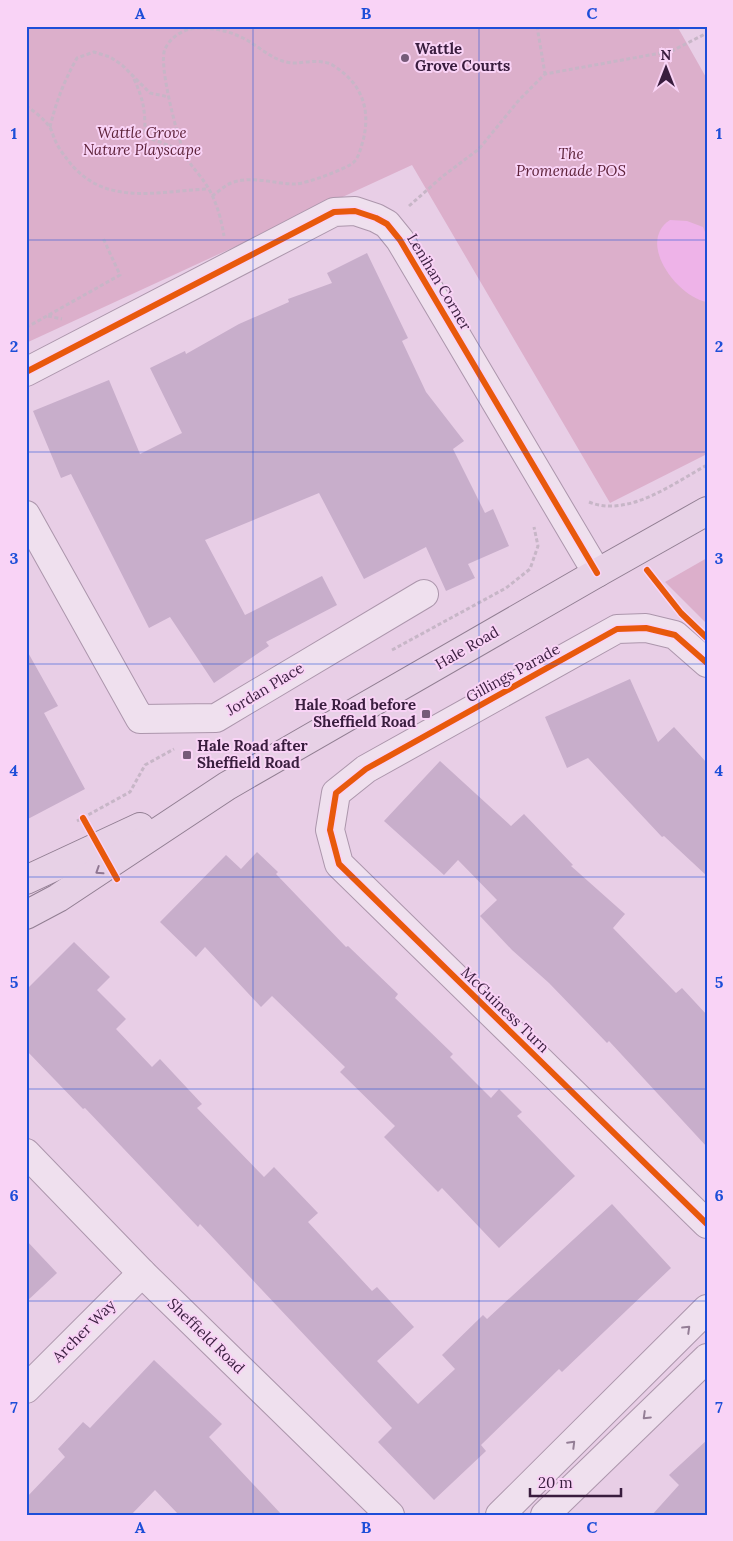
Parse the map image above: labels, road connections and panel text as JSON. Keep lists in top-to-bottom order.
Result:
{
  "streets": {
    "main road": ["Hale Road"],
    "street": [
      "Lenihan Corner",
      "Gillings Parade",
      "Jordan Place",
      "McGuiness Turn",
      "Archer Way",
      "Sheffield Road"
    ]
  },
  "crossings": [
    ["Lenihan Corner", "Hale Road"],
    ["Gillings Parade", "McGuiness Turn"],
    ["Archer Way", "Sheffield Road"]
  ],
  "parks": ["Wattle Grove Nature Playscape", "The Promenade POS"],
  "places": {
    "other": ["Wattle Grove Courts"],
    "transit": ["Hale Road before Sheffield Road", "Hale Road after Sheffield Road"]
  },
  "scale_bar": "20 m",
  "north": "top",
  "grid": {
    "columns": ["A", "B", "C"],
    "rows": [
      "1",
      "2",
      "3",
      "4",
      "5",
      "6",
      "7"
    ]
  }
}
